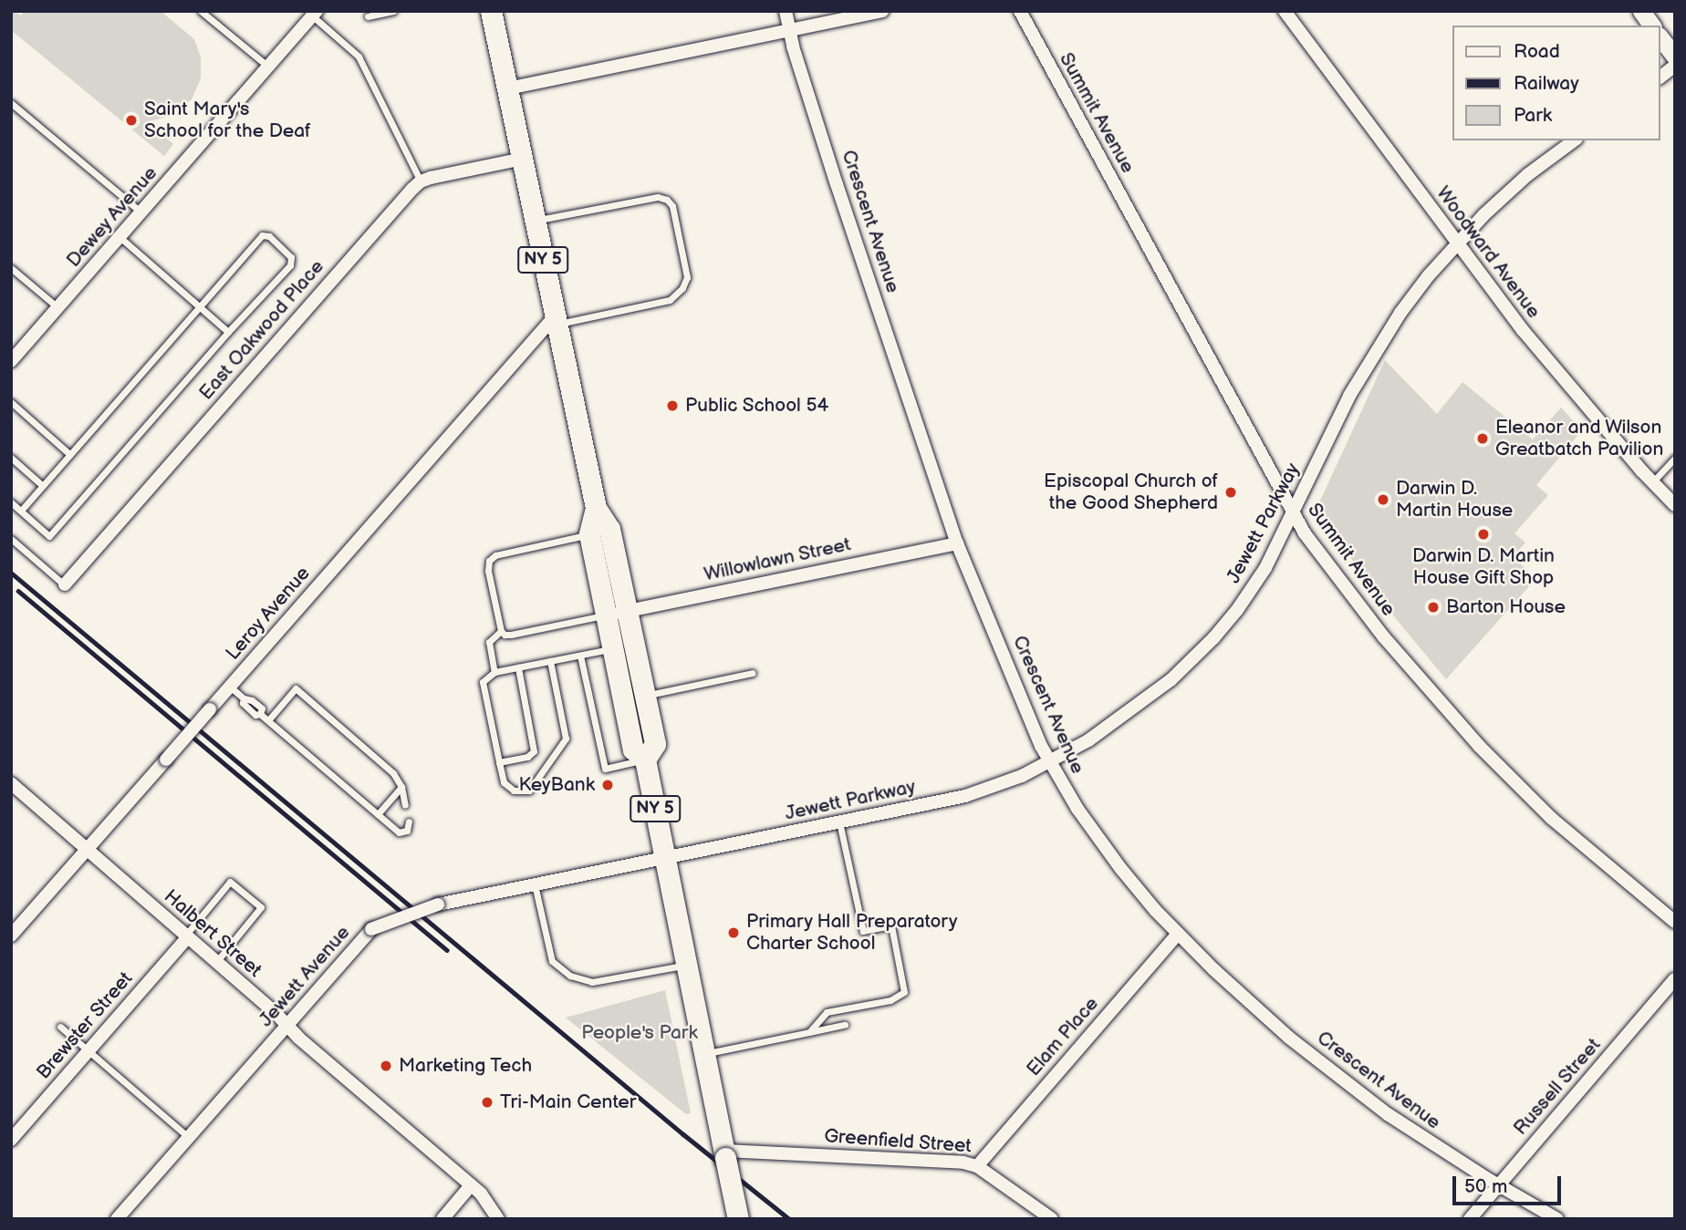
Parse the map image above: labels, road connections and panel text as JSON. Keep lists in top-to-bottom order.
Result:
{
  "streets": {
    "main road": ["NY 5"],
    "street": [
      "Summit Avenue",
      "Dewey Avenue",
      "Crescent Avenue",
      "Woodward Avenue",
      "East Oakwood Place",
      "Jewett Parkway",
      "Willowlawn Street",
      "Leroy Avenue",
      "Halbert Street",
      "Jewett Avenue",
      "Brewster Street",
      "Elam Place",
      "Russell Street",
      "Greenfield Street"
    ]
  },
  "crossings": [
    ["Summit Avenue", "Jewett Parkway"],
    ["Crescent Avenue", "Jewett Parkway"],
    ["Crescent Avenue", "Willowlawn Street"],
    ["Crescent Avenue", "Elam Place"],
    ["Crescent Avenue", "Russell Street"],
    ["Woodward Avenue", "Jewett Parkway"],
    ["NY 5", "Jewett Parkway"],
    ["NY 5", "Willowlawn Street"],
    ["NY 5", "Leroy Avenue"],
    ["NY 5", "Jewett Avenue"],
    ["NY 5", "Greenfield Street"],
    ["Jewett Parkway", "Jewett Avenue"],
    ["Leroy Avenue", "Halbert Street"],
    ["Halbert Street", "Jewett Avenue"],
    ["Halbert Street", "Brewster Street"],
    ["Elam Place", "Greenfield Street"]
  ],
  "parks": ["People's Park"],
  "places": [
    "Saint Mary's School for the Deaf",
    "Public School 54",
    "Eleanor and Wilson Greatbatch Pavilion",
    "Episcopal Church of the Good Shepherd",
    "Darwin D. Martin House",
    "Darwin D. Martin House Gift Shop",
    "Barton House",
    "KeyBank",
    "Primary Hall Preparatory Charter School",
    "Marketing Tech",
    "Tri-Main Center"
  ],
  "legend": ["Road", "Railway", "Park"],
  "scale_bar": "50 m"
}
